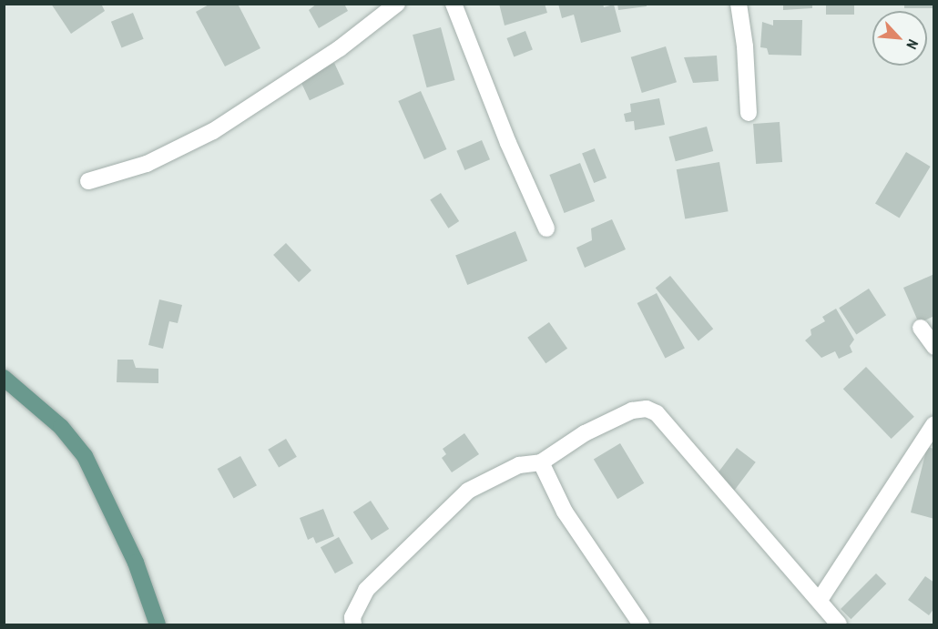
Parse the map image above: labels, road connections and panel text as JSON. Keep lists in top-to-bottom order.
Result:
{
  "north": "bottom right"
}
